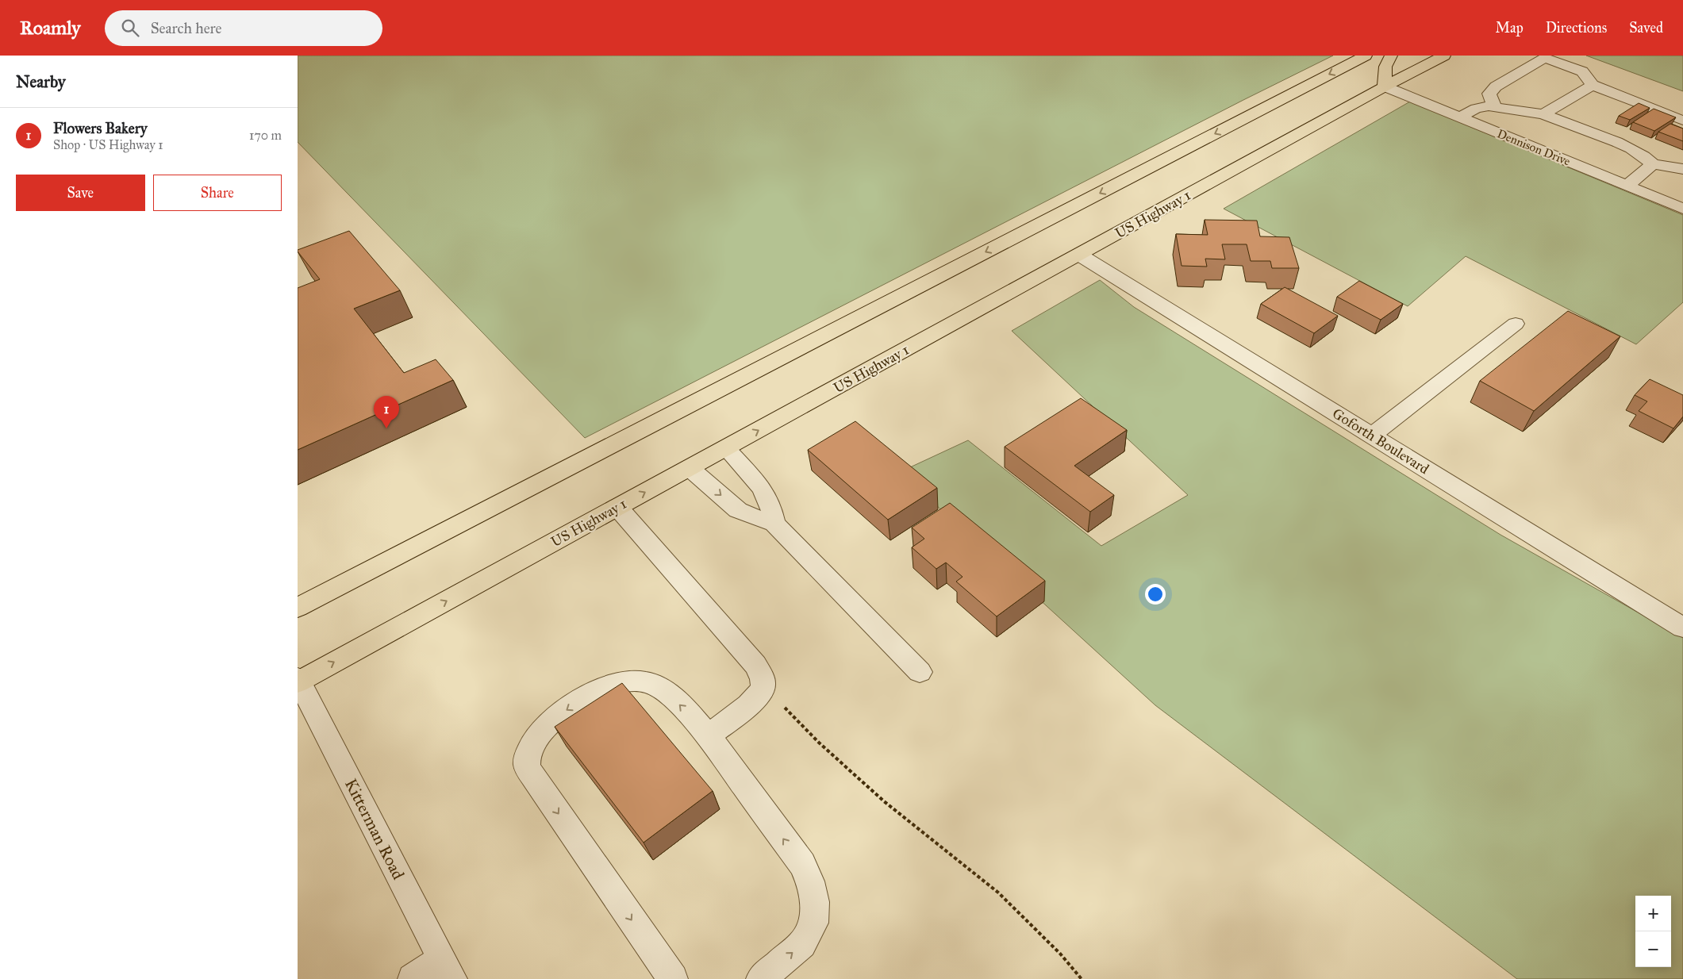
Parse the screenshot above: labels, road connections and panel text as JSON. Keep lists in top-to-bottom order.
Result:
{
  "streets": {
    "main road": ["US Highway 1"],
    "street": ["Dennison Drive", "Goforth Boulevard", "Kitterman Road"]
  },
  "crossings": [
    ["Dennison Drive", "US Highway 1"],
    ["US Highway 1", "Goforth Boulevard"],
    ["US Highway 1", "Kitterman Road"]
  ],
  "page": {
    "header": "Roamly",
    "search": "Search here",
    "nav": ["Map", "Directions", "Saved"],
    "heading": "Nearby",
    "list": [
      {
        "mark": "1",
        "name": "Flowers Bakery",
        "note": "Shop · US Highway 1",
        "value": "170 m"
      }
    ],
    "buttons": ["Save", "Share"],
    "pins": "1",
    "map_buttons": ["+", "−"]
  }
}
